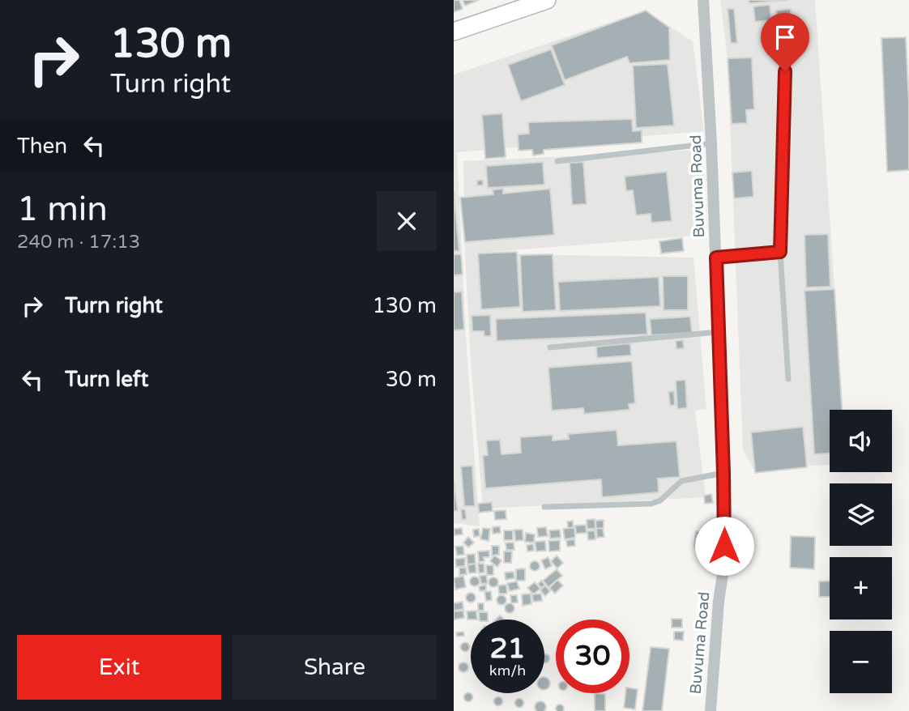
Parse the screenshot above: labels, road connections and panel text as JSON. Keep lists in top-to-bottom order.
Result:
{
  "streets": {
    "street": ["Buvuma Road"]
  },
  "page": {
    "turn": ["130 m", "Turn right"],
    "then": "Then",
    "heading": ["1 min", "240 m · 17:13"],
    "list": [
      {
        "name": "Turn right",
        "value": "130 m"
      },
      {
        "name": "Turn left",
        "value": "30 m"
      }
    ],
    "map_buttons": ["+", "−"],
    "speed": "21 km/h",
    "limit": "30",
    "buttons": ["Exit", "Share"]
  }
}
